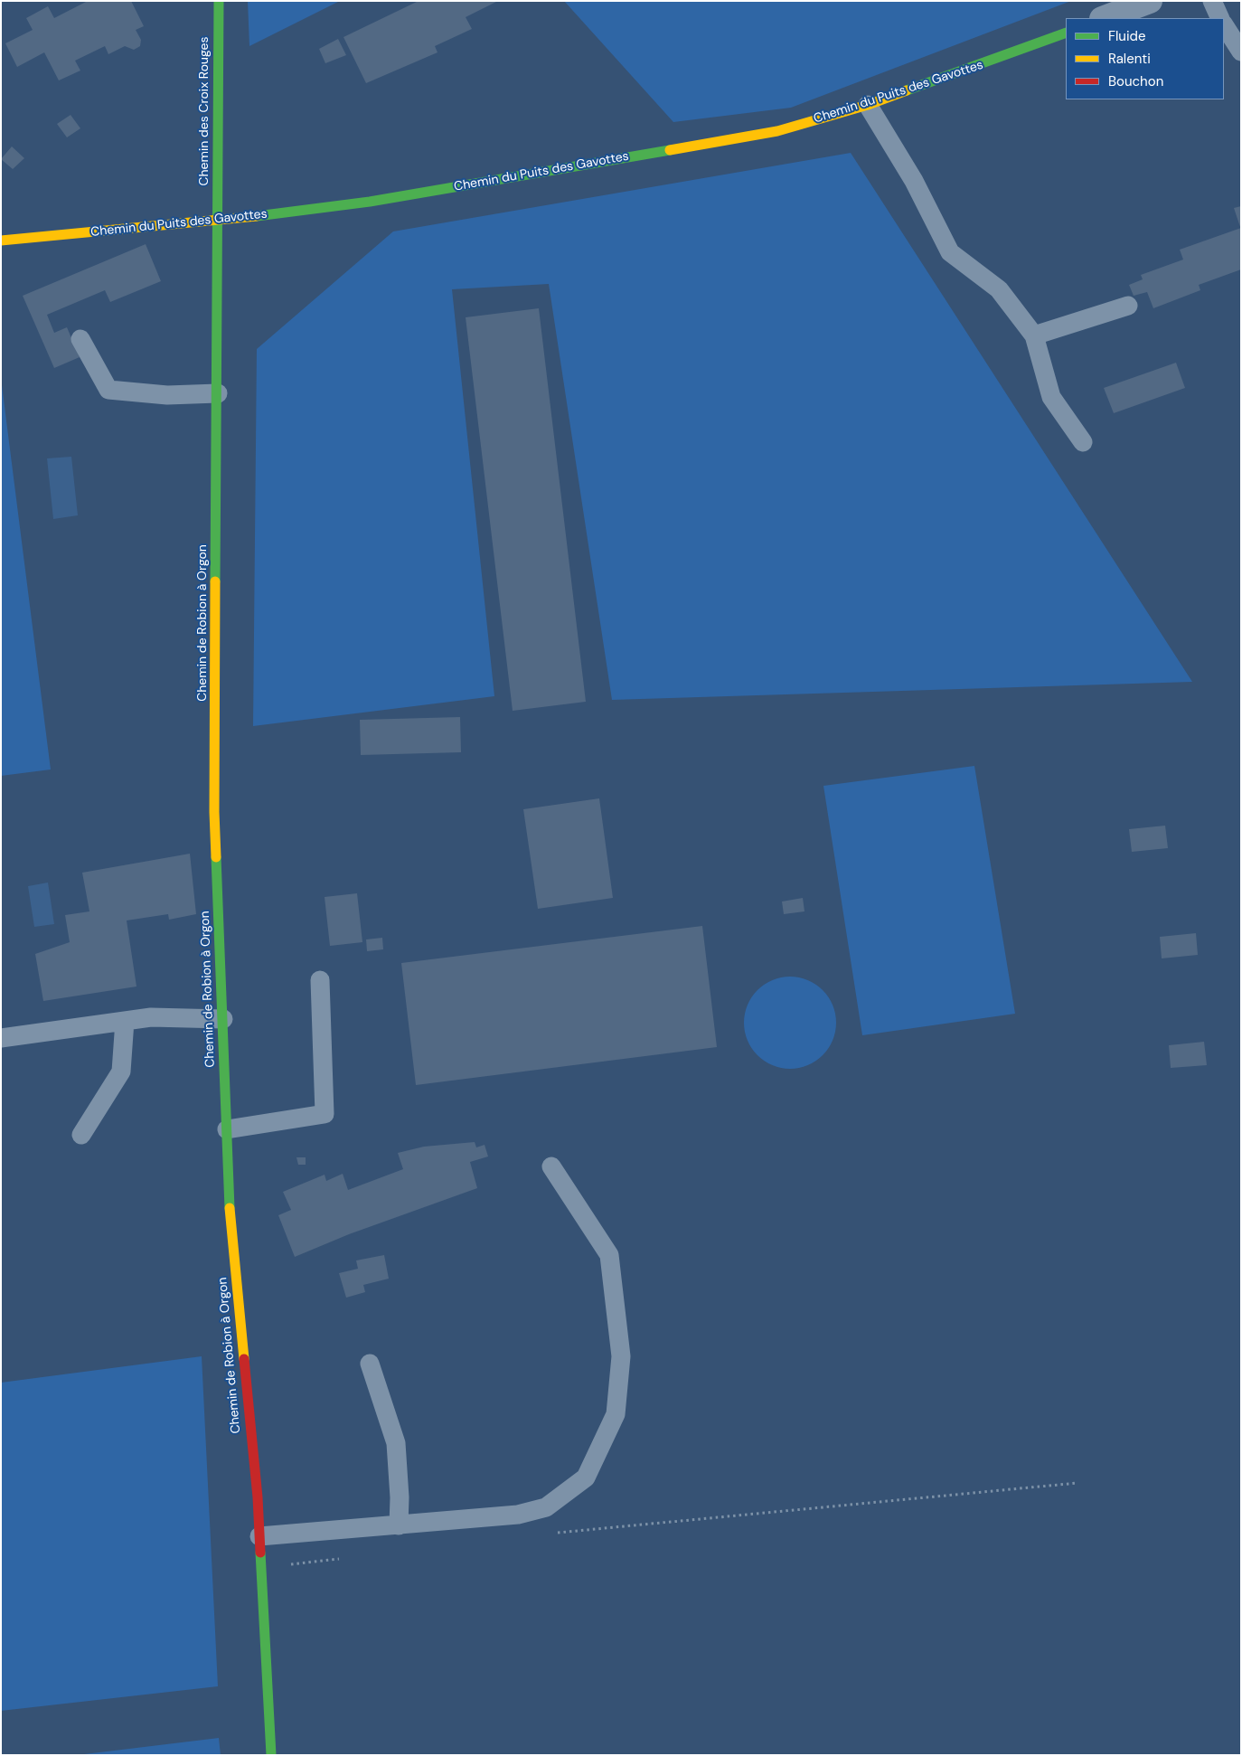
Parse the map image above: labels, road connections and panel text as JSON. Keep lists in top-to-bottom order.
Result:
{
  "streets": {
    "street": ["Chemin du Puits des Gavottes", "Chemin des Croix Rouges", "Chemin de Robion à Orgon"]
  },
  "crossings": [
    ["Chemin du Puits des Gavottes", "Chemin des Croix Rouges"],
    ["Chemin du Puits des Gavottes", "Chemin de Robion à Orgon"],
    ["Chemin des Croix Rouges", "Chemin de Robion à Orgon"]
  ],
  "legend": ["Fluide", "Ralenti", "Bouchon"]
}
